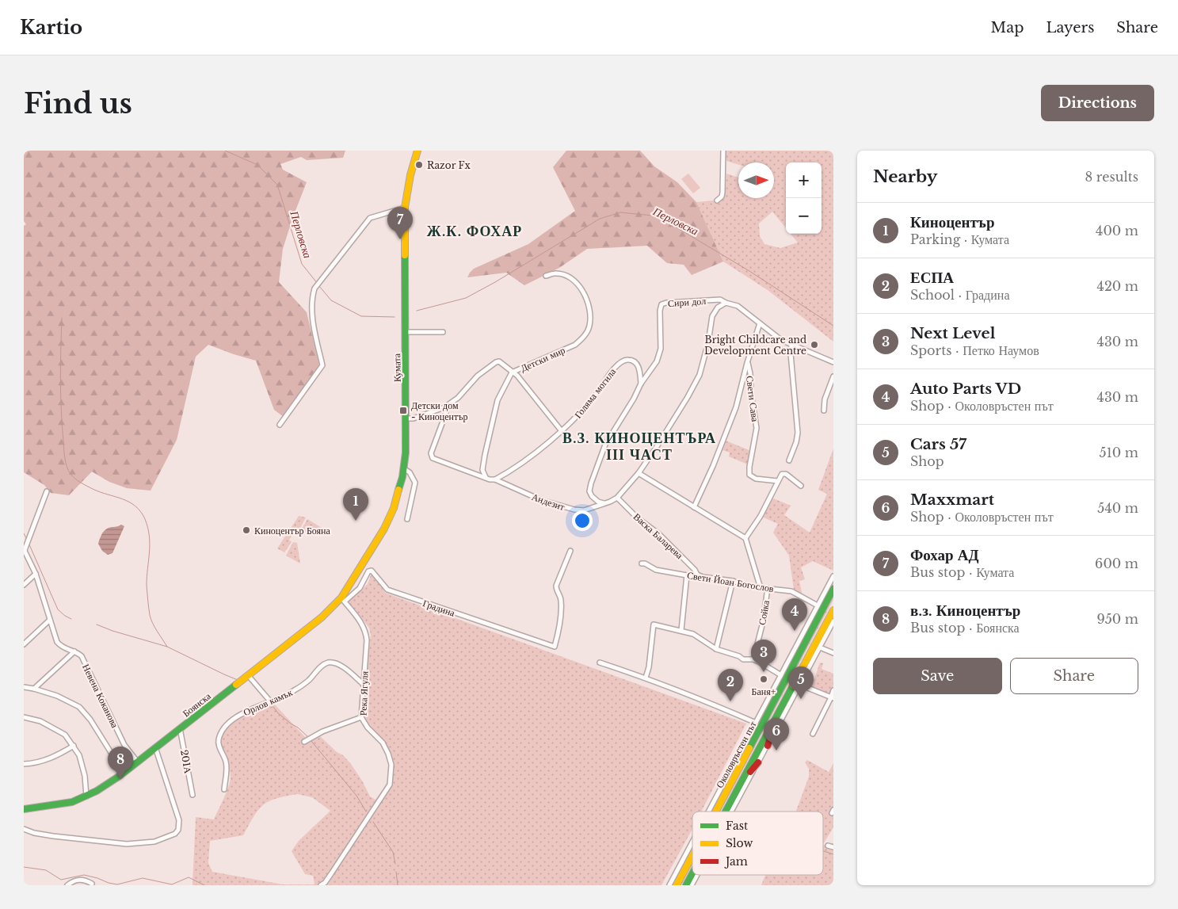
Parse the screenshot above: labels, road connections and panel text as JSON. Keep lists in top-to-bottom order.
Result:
{
  "streets": {
    "main road": ["Кумата", "Боянска", "Околовръстен път"],
    "street": [
      "Сири дол",
      "Детски мир",
      "Голяма могила",
      "Свети Сава",
      "Андезит",
      "Васка Баларева",
      "Свети Йоан Богослов",
      "Градина",
      "Сойка",
      "Река Ягуля",
      "Невена Коканова",
      "Орлов камък",
      "201А"
    ]
  },
  "crossings": [
    ["Сири дол", "Голяма могила"],
    ["Детски мир", "Кумата"],
    ["Кумата", "Боянска"],
    ["Голяма могила", "Андезит"],
    ["Васка Баларева", "Свети Йоан Богослов"],
    ["Свети Йоан Богослов", "Сойка"],
    ["Градина", "Река Ягуля"],
    ["Градина", "Боянска"],
    ["Река Ягуля", "Орлов камък"],
    ["Река Ягуля", "Боянска"],
    ["Невена Коканова", "Боянска"],
    ["Боянска", "201А"]
  ],
  "districts": ["Ж.К. ФОХАР", "В.З. КИНОЦЕНТЪРА ІІІ ЧАСТ"],
  "water": ["Перловска"],
  "places": {
    "other": [
      "Razor Fx",
      "Bright Childcare and Development Centre",
      "Киноцентър Бояна",
      "Баня+"
    ],
    "transit": ["Детски дом - Киноцентър"]
  },
  "legend": ["Fast", "Slow", "Jam"],
  "north": "right",
  "page": {
    "header": "Kartio",
    "nav": ["Map", "Layers", "Share"],
    "buttons": [
      "Directions",
      ["Save", "Share"]
    ],
    "title": "Find us",
    "heading": ["Nearby", "8 results"],
    "map_buttons": ["+", "−"],
    "list": [
      {
        "mark": "1",
        "name": "Киноцентър",
        "note": "Parking · Кумата",
        "value": "400 m"
      },
      {
        "mark": "2",
        "name": "ЕСПА",
        "note": "School · Градина",
        "value": "420 m"
      },
      {
        "mark": "3",
        "name": "Next Level",
        "note": "Sports · Петко Наумов",
        "value": "430 m"
      },
      {
        "mark": "4",
        "name": "Auto Parts VD",
        "note": "Shop · Околовръстен път",
        "value": "430 m"
      },
      {
        "mark": "5",
        "name": "Cars 57",
        "note": "Shop",
        "value": "510 m"
      },
      {
        "mark": "6",
        "name": "Maxxmart",
        "note": "Shop · Околовръстен път",
        "value": "540 m"
      },
      {
        "mark": "7",
        "name": "Фохар АД",
        "note": "Bus stop · Кумата",
        "value": "600 m"
      },
      {
        "mark": "8",
        "name": "в.з. Киноцентър",
        "note": "Bus stop · Боянска",
        "value": "950 m"
      }
    ],
    "pins": [
      "7",
      "1",
      "4",
      "3",
      "5",
      "2",
      "6",
      "8"
    ]
  }
}
